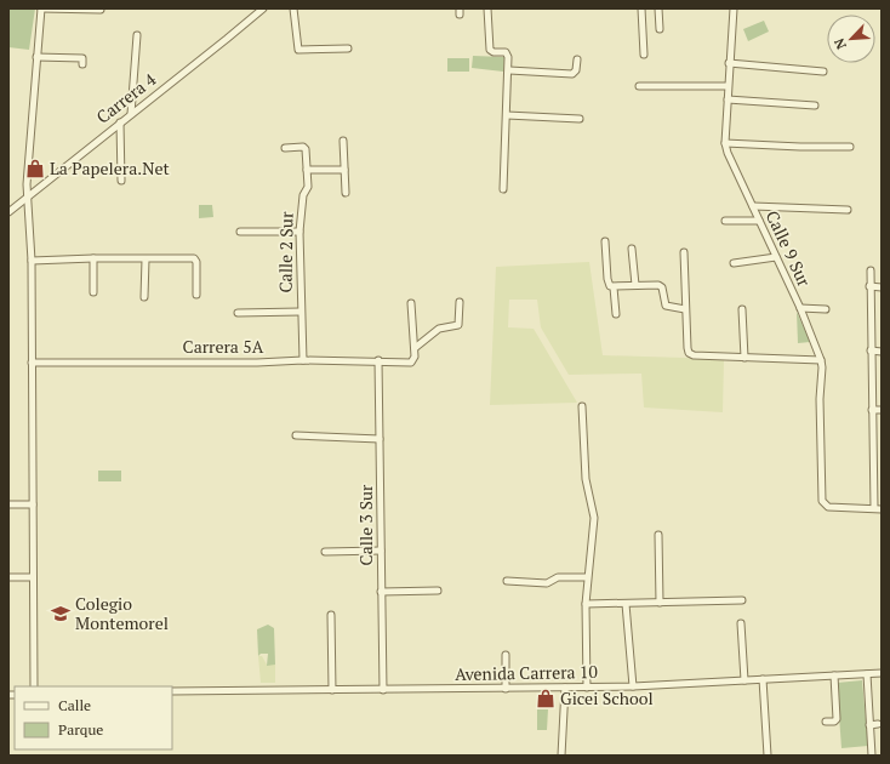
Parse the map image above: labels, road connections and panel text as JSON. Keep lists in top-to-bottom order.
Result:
{
  "streets": {
    "street": [
      "Carrera 4",
      "Calle 9 Sur",
      "Calle 2 Sur",
      "Carrera 5A",
      "Calle 3 Sur",
      "Avenida Carrera 10"
    ]
  },
  "crossings": [
    ["Calle 2 Sur", "Carrera 5A"],
    ["Carrera 5A", "Calle 3 Sur"],
    ["Calle 3 Sur", "Avenida Carrera 10"]
  ],
  "places": {
    "shop": ["La Papelera.Net", "Gicei School"],
    "school or university": ["Colegio Montemorel"]
  },
  "legend": ["Calle", "Parque"],
  "north": "bottom left"
}
